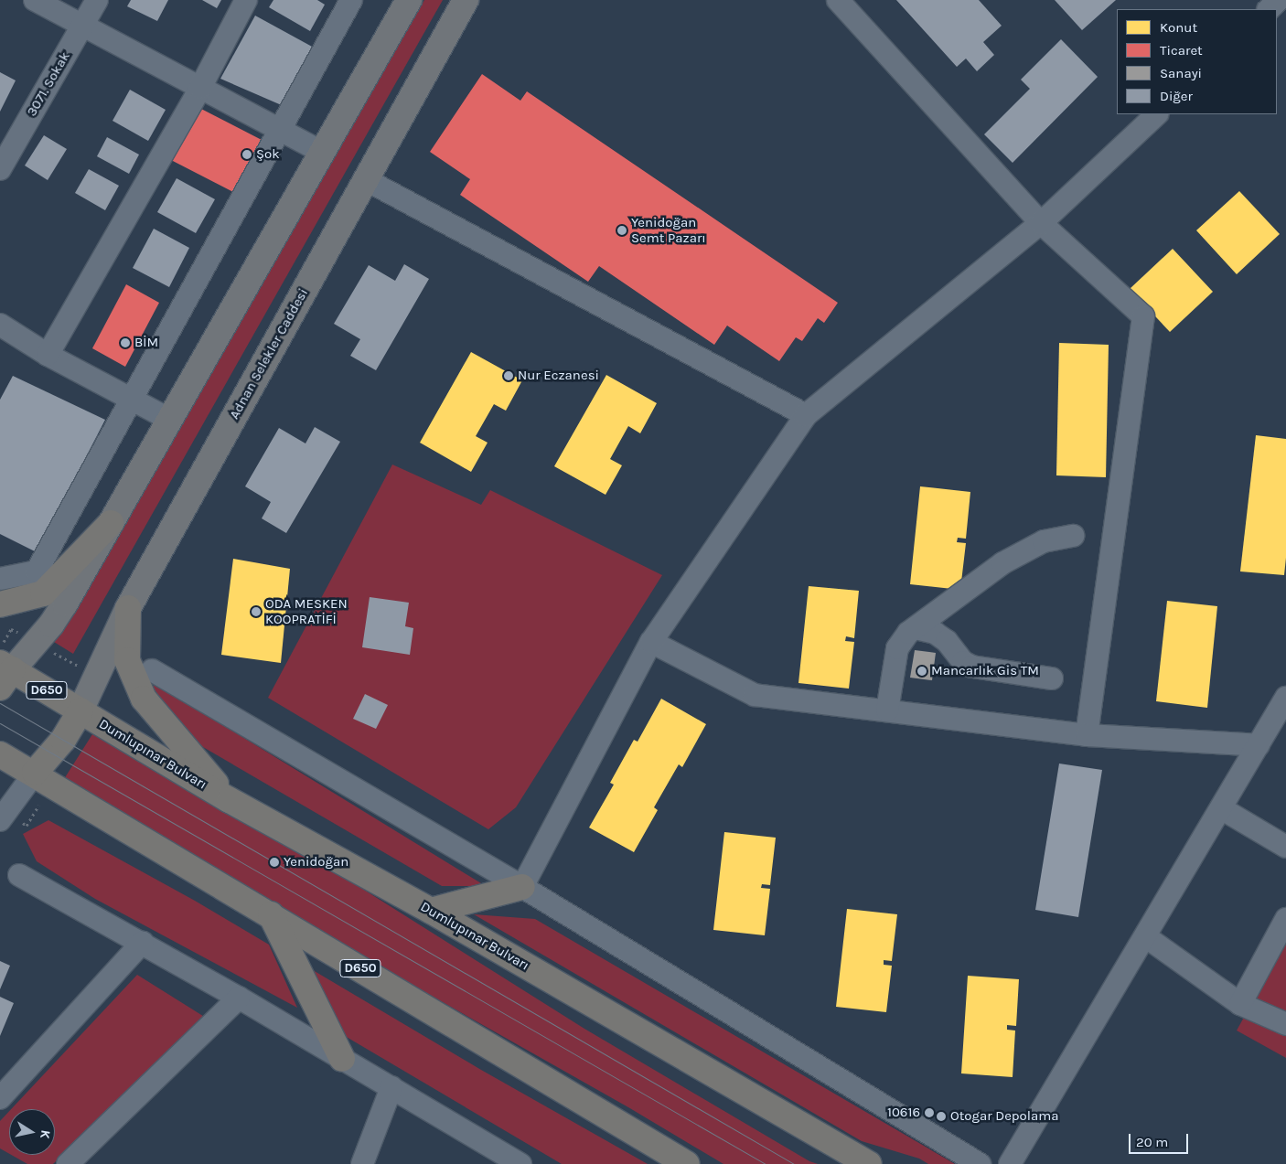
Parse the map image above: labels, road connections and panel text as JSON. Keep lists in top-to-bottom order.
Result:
{
  "streets": {
    "highway": ["D650", "Dumlupınar Bulvarı"],
    "main road": ["Adnan Selekler Caddesi"],
    "street": ["3071. Sokak"]
  },
  "crossings": [
    ["Adnan Selekler Caddesi", "Dumlupınar Bulvarı"]
  ],
  "places": [
    "Şok",
    "Yenidoğan Semt Pazarı",
    "BİM",
    "Nur Eczanesi",
    "ODA MESKEN KOOPRATİFİ",
    "Mancarlık Gis TM",
    "Yenidoğan",
    "10616",
    "Otogar Depolama"
  ],
  "legend": [
    "Konut",
    "Ticaret",
    "Sanayi",
    "Diğer"
  ],
  "scale_bar": "20 m",
  "north": "right"
}
